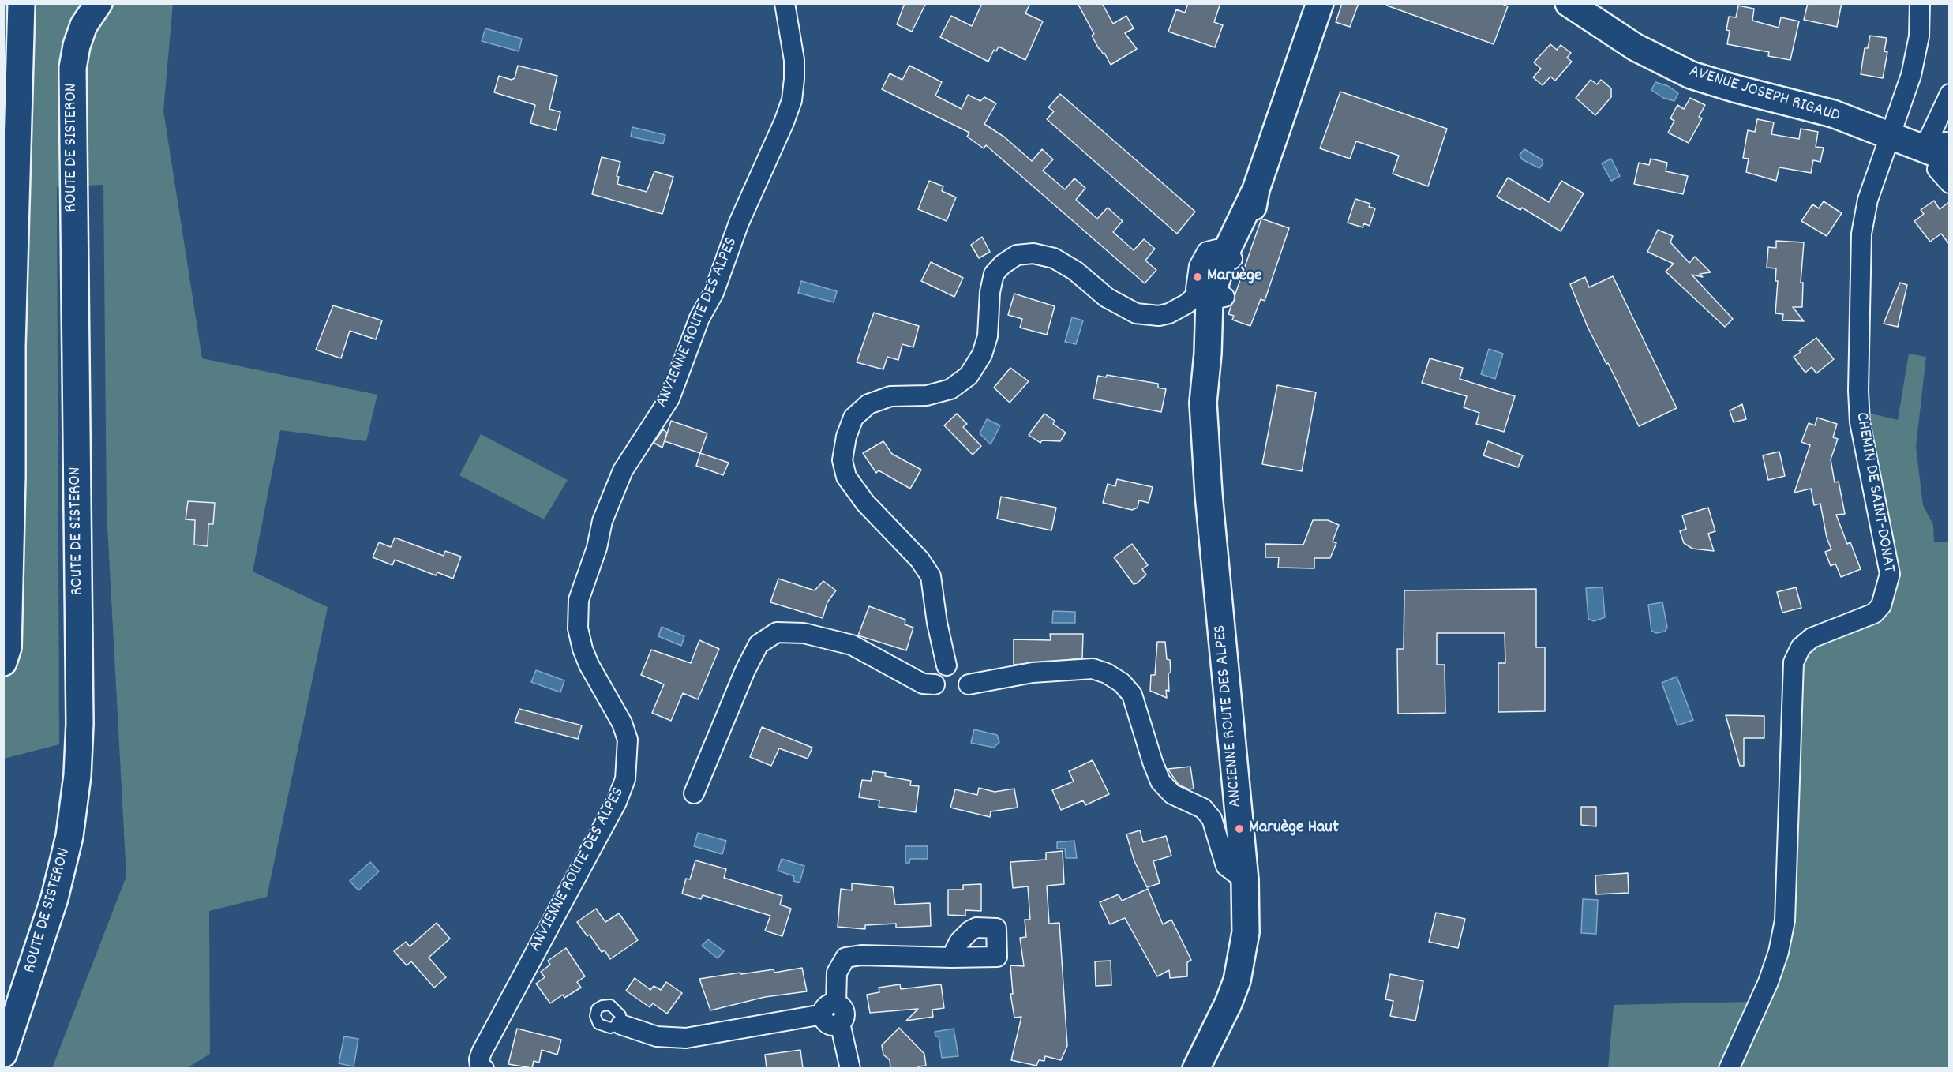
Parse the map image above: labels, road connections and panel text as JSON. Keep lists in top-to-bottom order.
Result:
{
  "streets": {
    "main road": ["AVENUE JOSEPH RIGAUD", "ROUTE DE SISTERON", "ANCIENNE ROUTE DES ALPES"],
    "street": ["ANVIENNE ROUTE DES ALPES", "CHEMIN DE SAINT-DONAT"]
  },
  "crossings": [
    ["AVENUE JOSEPH RIGAUD", "CHEMIN DE SAINT-DONAT"]
  ],
  "places": ["Maruège", "Maruège Haut"]
}
